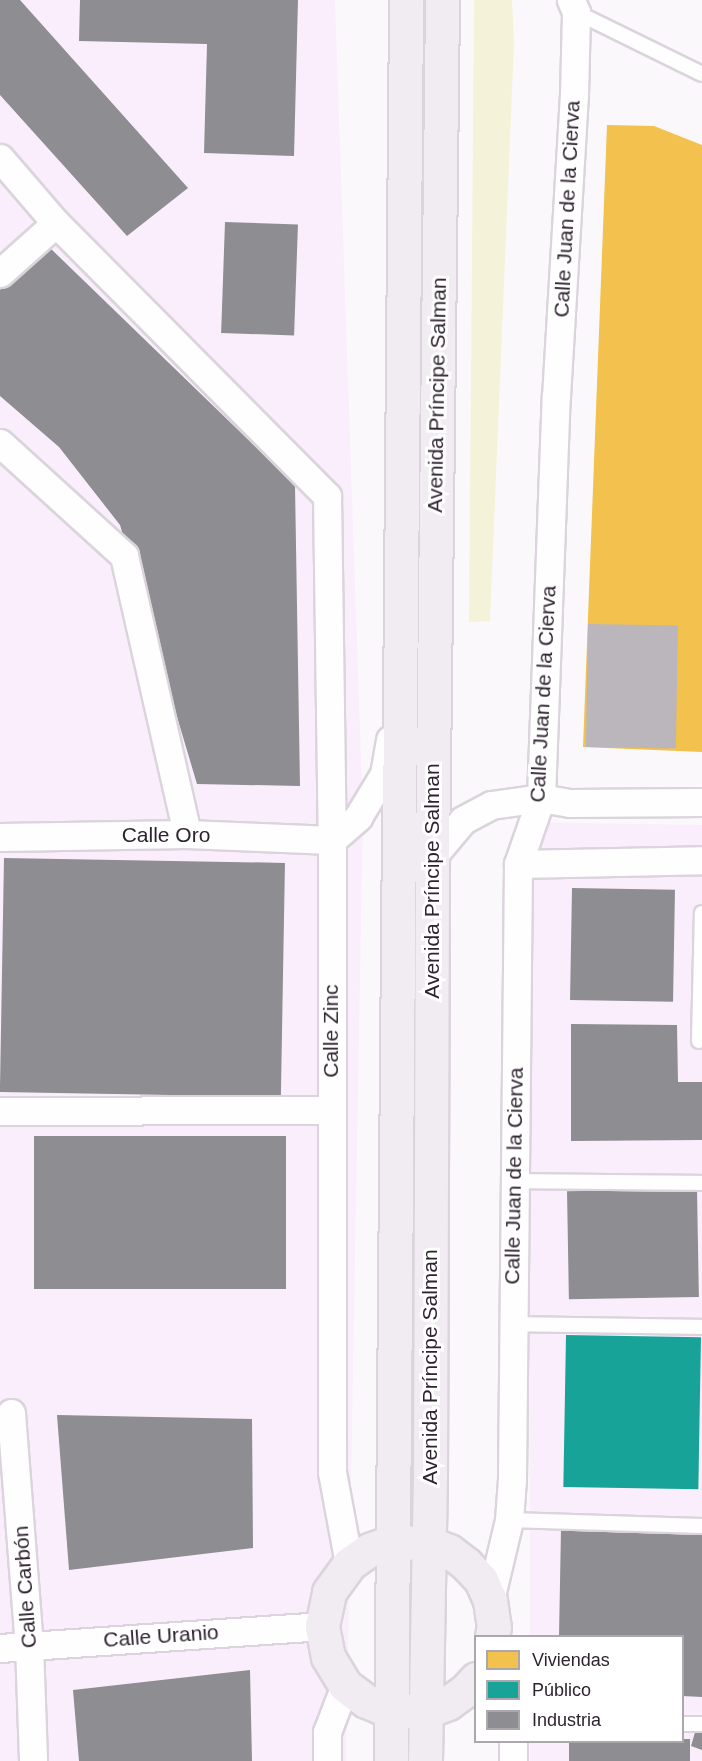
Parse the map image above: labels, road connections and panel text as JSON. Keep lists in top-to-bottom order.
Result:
{
  "streets": {
    "main road": ["Avenida Príncipe Salman"],
    "street": [
      "Calle Juan de la Cierva",
      "Calle Oro",
      "Calle Zinc",
      "Calle Carbón",
      "Calle Uranio"
    ]
  },
  "crossings": [
    ["Calle Oro", "Calle Zinc"],
    ["Calle Carbón", "Calle Uranio"]
  ],
  "legend": ["Viviendas", "Público", "Industria"]
}
